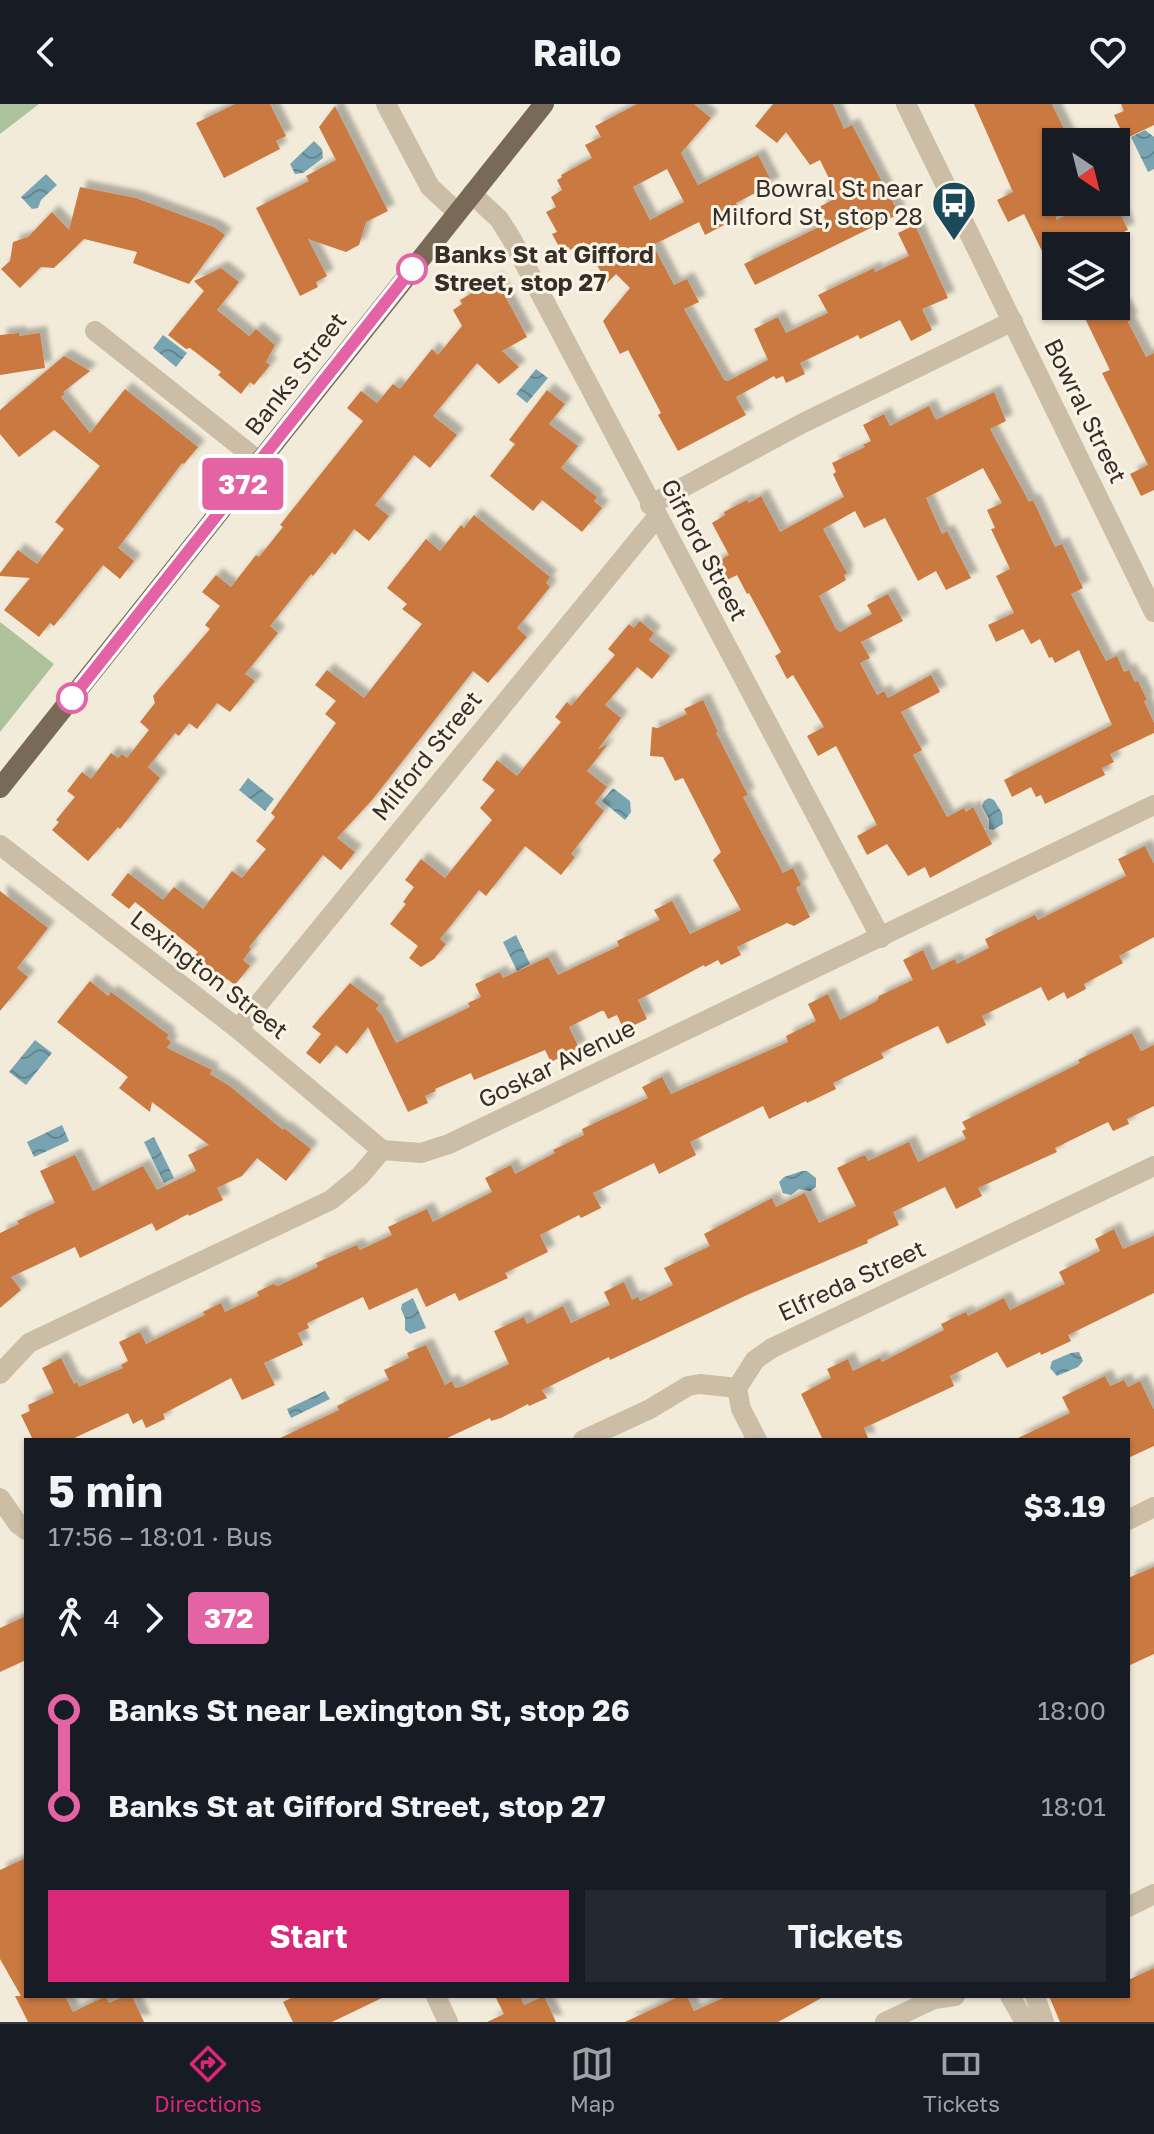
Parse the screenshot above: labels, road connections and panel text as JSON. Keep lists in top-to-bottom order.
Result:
{
  "streets": {
    "main road": ["Banks Street"],
    "street": [
      "Bowral Street",
      "Gifford Street",
      "Milford Street",
      "Lexington Street",
      "Goskar Avenue",
      "Elfreda Street"
    ]
  },
  "crossings": [
    ["Banks Street", "Gifford Street"],
    ["Bowral Street", "Milford Street"],
    ["Gifford Street", "Milford Street"],
    ["Gifford Street", "Goskar Avenue"],
    ["Milford Street", "Lexington Street"],
    ["Lexington Street", "Goskar Avenue"]
  ],
  "places": {
    "bus stop": ["Bowral St near Milford St, stop 28"],
    "other": ["Banks St at Gifford Street, stop 27"]
  },
  "lines": ["bus line 372"],
  "north": "bottom right",
  "page": {
    "header": "Railo",
    "on_map": "372",
    "heading": ["5 min", "17:56 – 18:01 · Bus", "$3.19"],
    "legs": ["4", "372"],
    "list": [
      {
        "name": "Banks St near Lexington St, stop 26",
        "value": "18:00"
      },
      {
        "name": "Banks St at Gifford Street, stop 27",
        "value": "18:01"
      }
    ],
    "buttons": ["Start", "Tickets"],
    "tabs": ["Directions", "Map", "Tickets"]
  }
}
